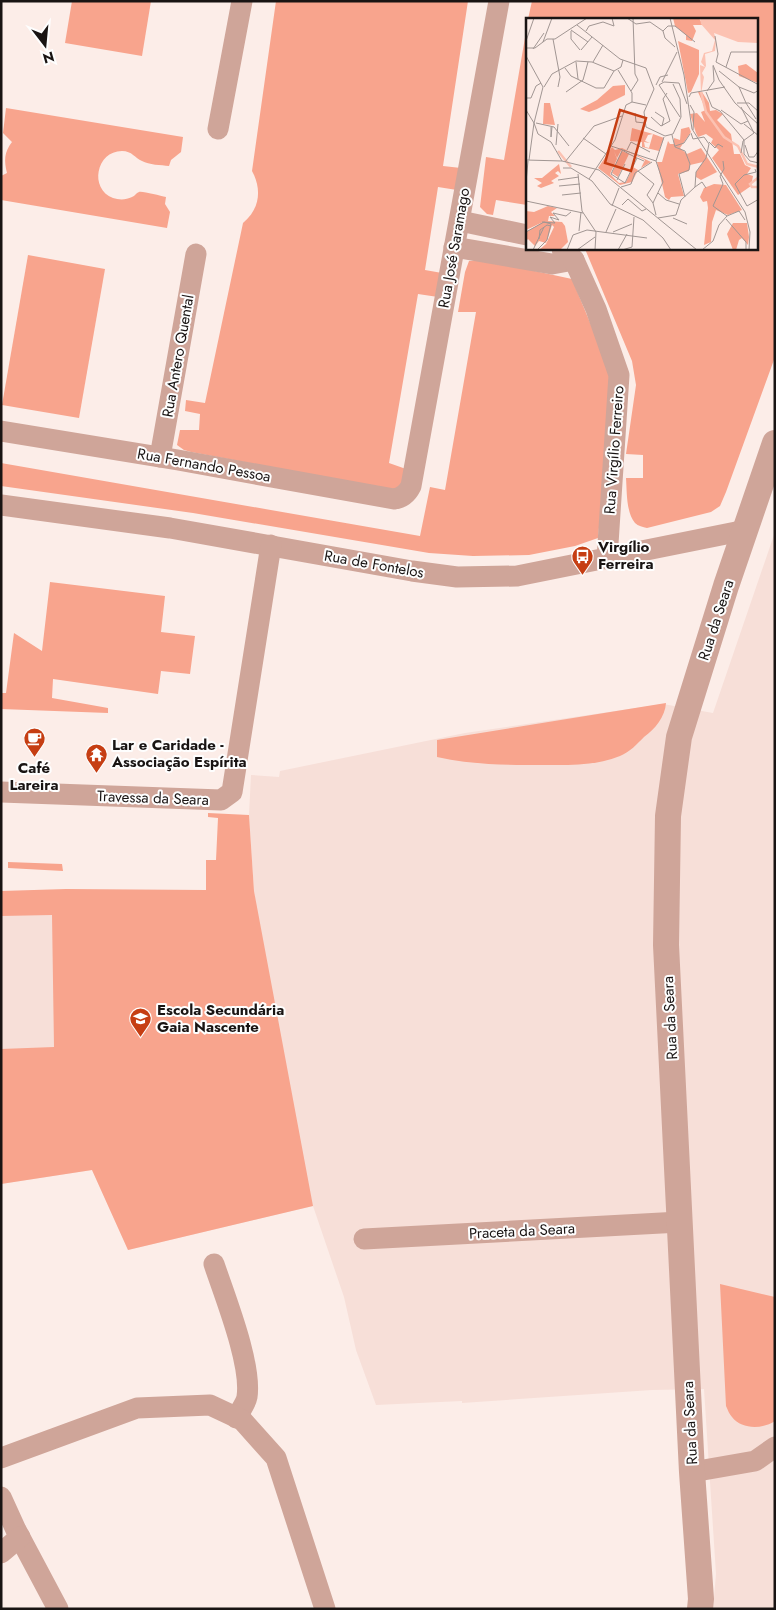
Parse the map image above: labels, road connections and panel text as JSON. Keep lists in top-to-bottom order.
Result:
{
  "streets": {
    "street": [
      "Rua José Saramago",
      "Rua Antero Quental",
      "Rua Virgílio Ferreiro",
      "Rua Fernando Pessoa",
      "Rua de Fontelos",
      "Rua da Seara",
      "Travessa da Seara",
      "Praceta da Seara"
    ]
  },
  "crossings": [
    ["Rua José Saramago", "Rua Virgílio Ferreiro"],
    ["Rua José Saramago", "Rua Fernando Pessoa"],
    ["Rua Antero Quental", "Rua Fernando Pessoa"],
    ["Rua Virgílio Ferreiro", "Rua de Fontelos"],
    ["Rua de Fontelos", "Rua da Seara"],
    ["Rua de Fontelos", "Travessa da Seara"],
    ["Rua da Seara", "Praceta da Seara"]
  ],
  "places": {
    "bus stop": ["Virgílio Ferreira"],
    "cafe": ["Café Lareira"],
    "temple": ["Lar e Caridade - Associação Espírita"],
    "school or university": ["Escola Secundária Gaia Nascente"]
  },
  "north": "bottom"
}
